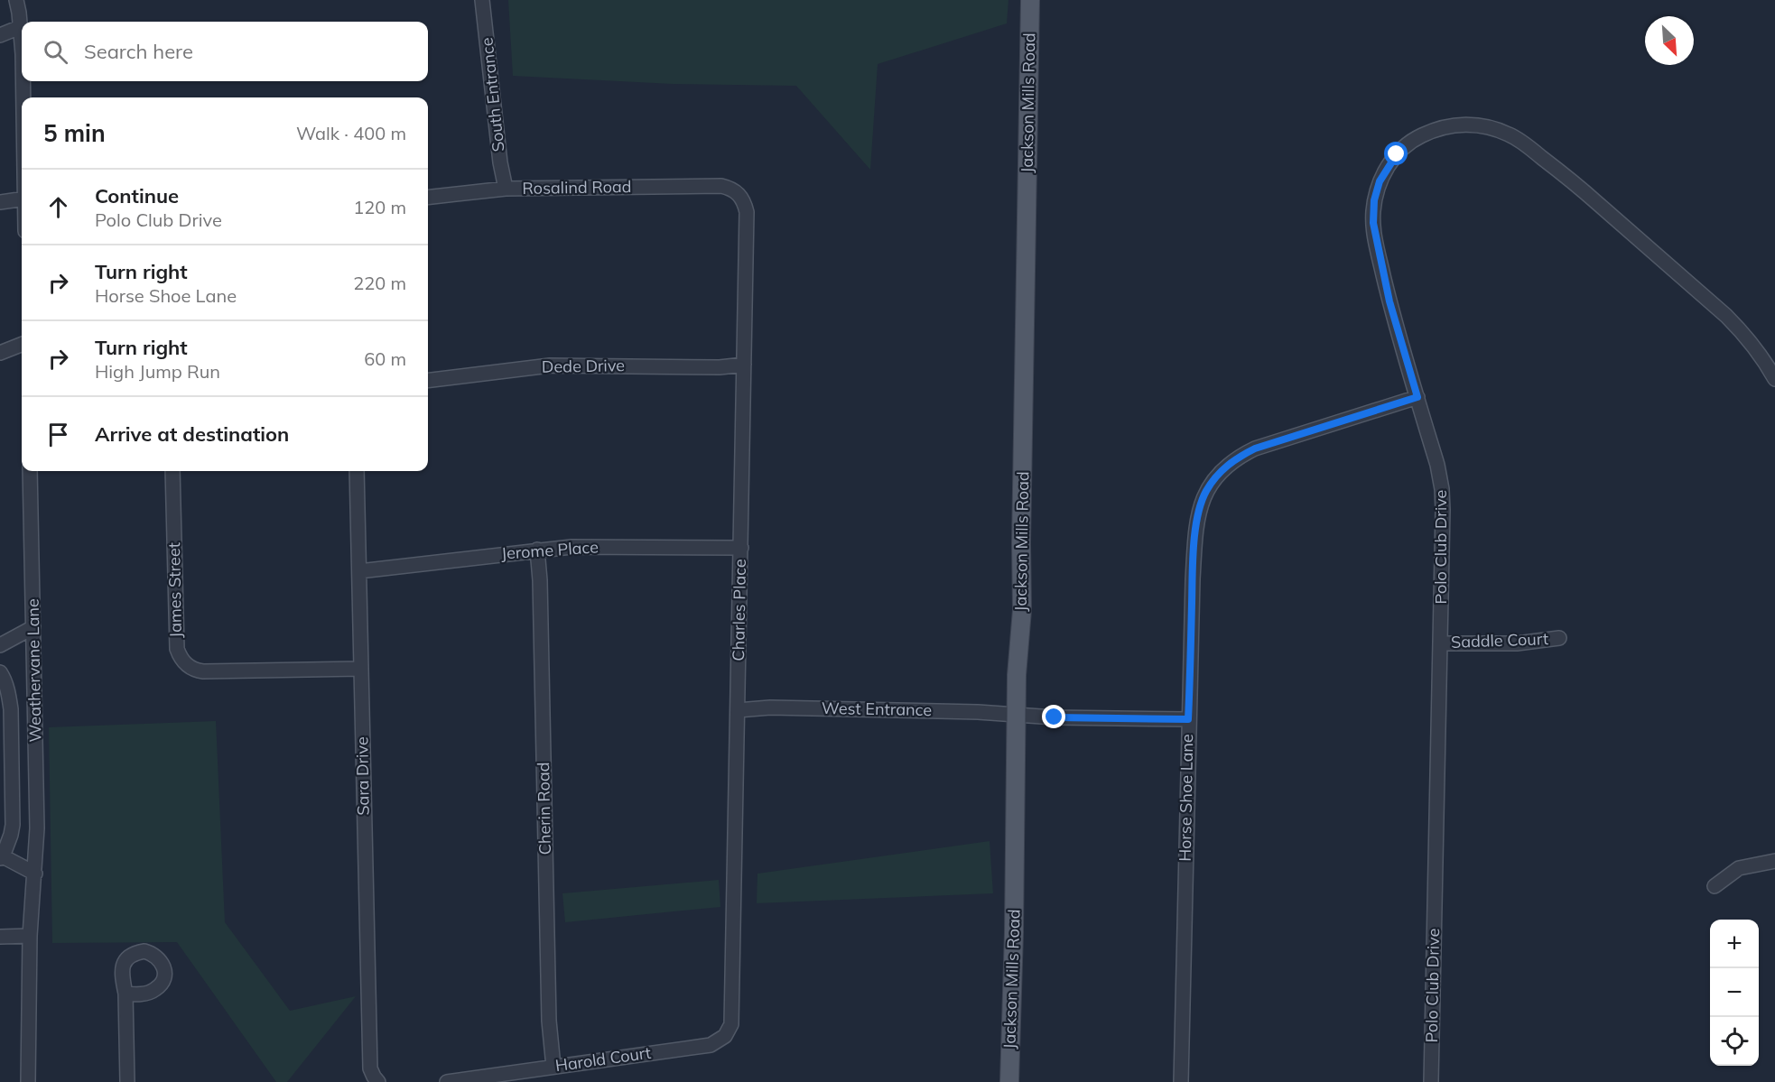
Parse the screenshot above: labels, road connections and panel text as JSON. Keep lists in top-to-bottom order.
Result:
{
  "streets": {
    "main road": ["Jackson Mills Road"],
    "street": [
      "South Entrance",
      "Rosalind Road",
      "Dede Drive",
      "Polo Club Drive",
      "Jerome Place",
      "James Street",
      "Charles Place",
      "Saddle Court",
      "Weathervane Lane",
      "West Entrance",
      "Sara Drive",
      "Horse Shoe Lane",
      "Cherin Road",
      "Harold Court"
    ]
  },
  "crossings": [
    ["South Entrance", "Rosalind Road"],
    ["Jackson Mills Road", "West Entrance"],
    ["Rosalind Road", "Charles Place"],
    ["Dede Drive", "Charles Place"],
    ["Polo Club Drive", "Saddle Court"],
    ["Polo Club Drive", "Horse Shoe Lane"],
    ["Jerome Place", "Charles Place"],
    ["Jerome Place", "Sara Drive"],
    ["Jerome Place", "Cherin Road"],
    ["James Street", "Sara Drive"],
    ["Charles Place", "West Entrance"],
    ["Charles Place", "Harold Court"],
    ["West Entrance", "Horse Shoe Lane"],
    ["Cherin Road", "Harold Court"]
  ],
  "north": "bottom right",
  "page": {
    "search": "Search here",
    "heading": ["5 min", "Walk · 400 m"],
    "list": [
      ["Continue", "Polo Club Drive", "120 m"],
      ["Turn right", "Horse Shoe Lane", "220 m"],
      ["Turn right", "High Jump Run", "60 m"],
      "Arrive at destination"
    ],
    "map_buttons": ["+", "−"]
  }
}
